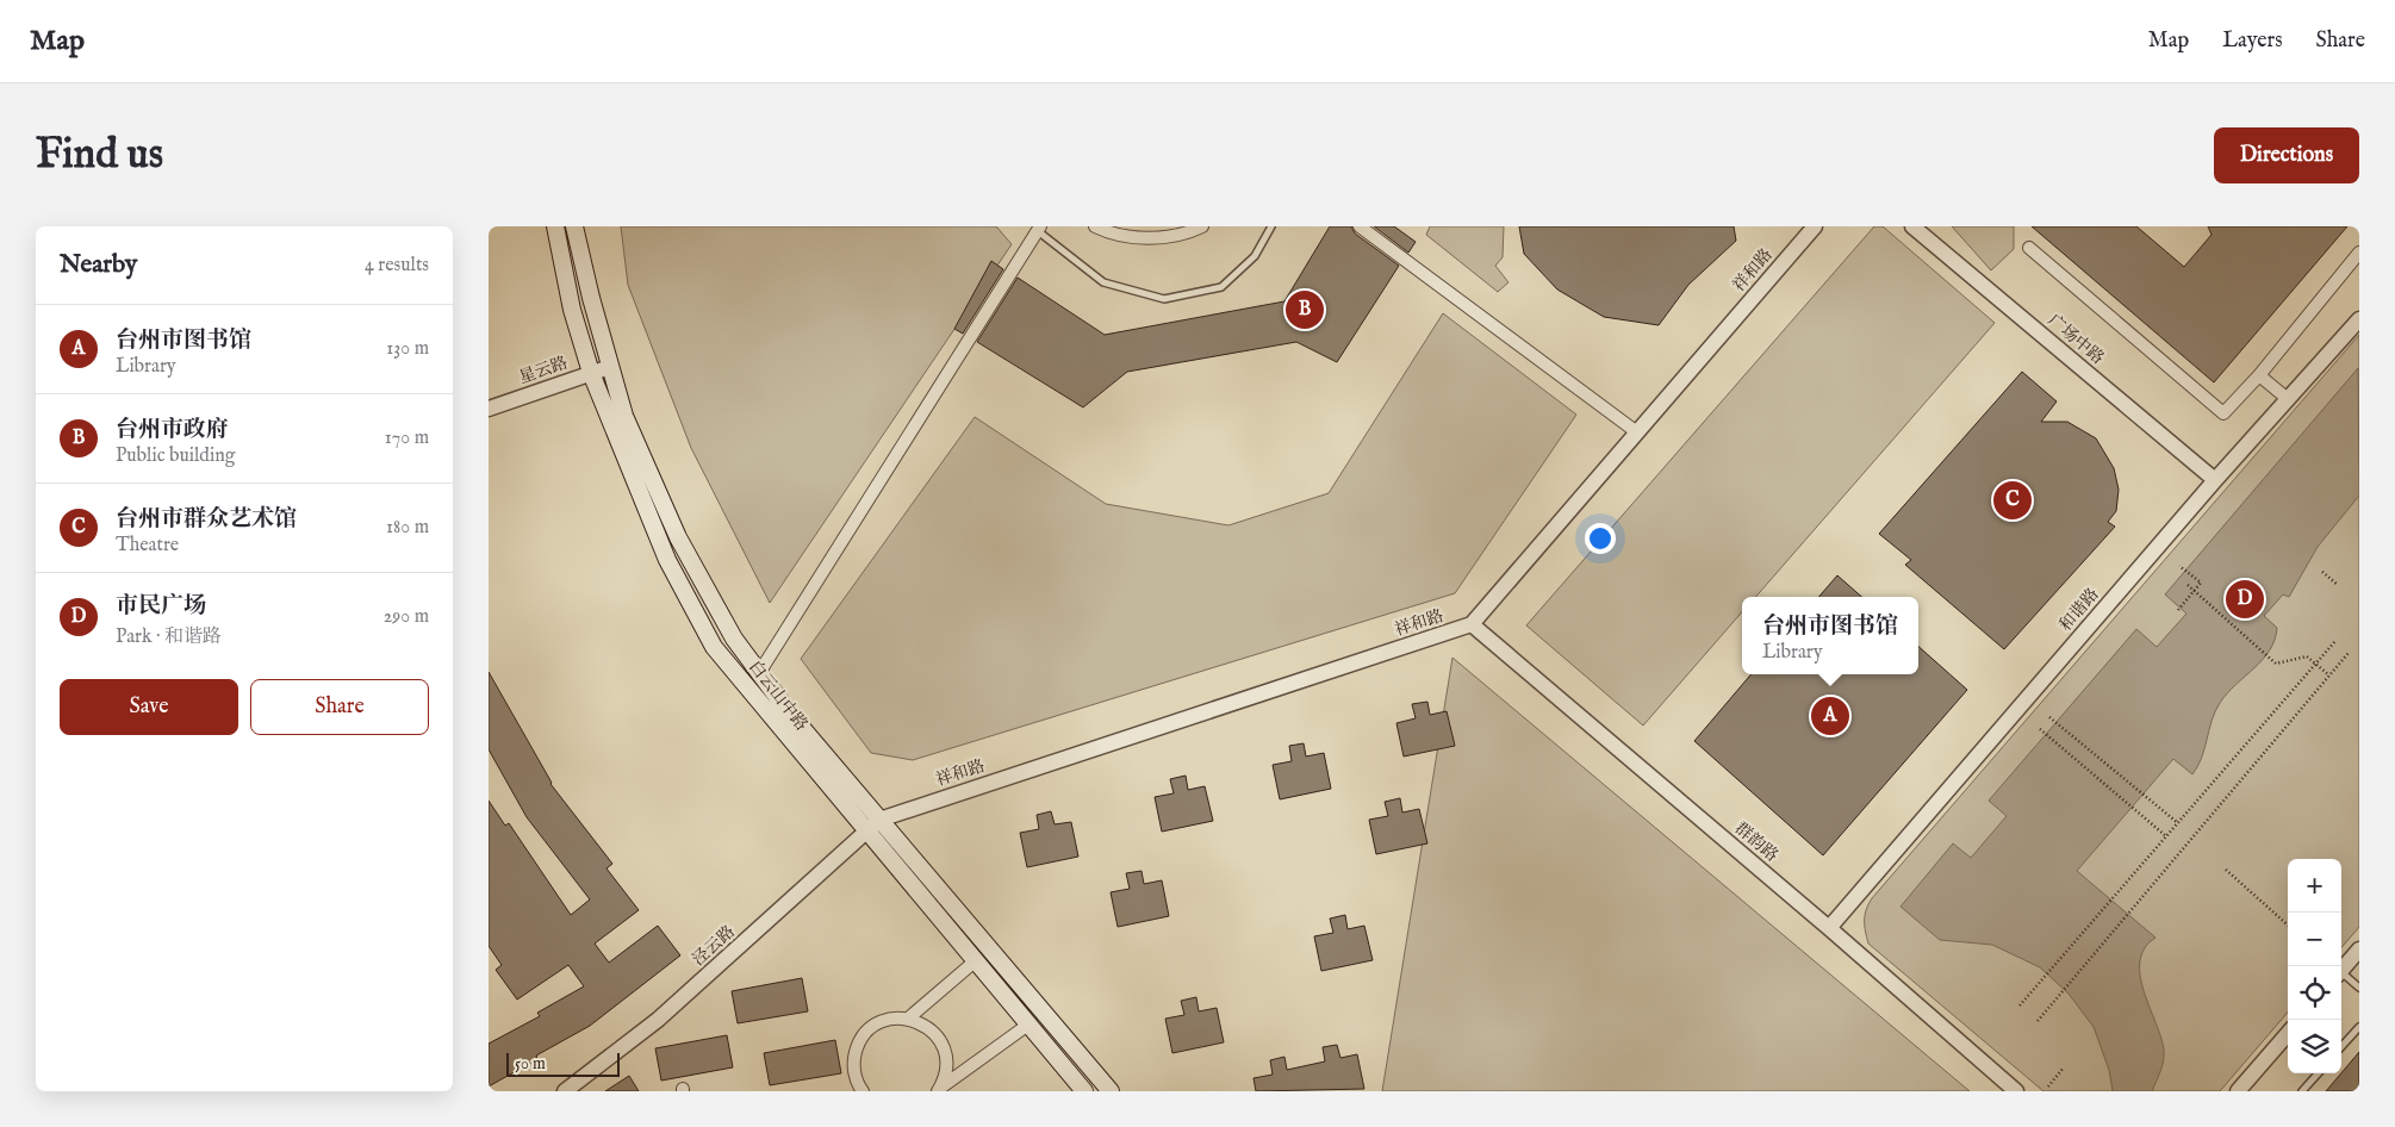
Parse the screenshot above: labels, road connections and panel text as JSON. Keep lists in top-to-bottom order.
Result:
{
  "streets": {
    "main road": ["白云山中路"],
    "street": [
      "祥和路",
      "广场中路",
      "星云路",
      "和谐路",
      "群韵路",
      "泾云路"
    ]
  },
  "crossings": [
    ["祥和路", "白云山中路"],
    ["祥和路", "群韵路"],
    ["祥和路", "泾云路"],
    ["广场中路", "和谐路"],
    ["星云路", "白云山中路"],
    ["和谐路", "群韵路"],
    ["白云山中路", "泾云路"]
  ],
  "scale_bar": "50 m",
  "page": {
    "header": "Map",
    "nav": ["Map", "Layers", "Share"],
    "buttons": [
      "Directions",
      ["Save", "Share"]
    ],
    "title": "Find us",
    "heading": ["Nearby", "4 results"],
    "pins": [
      "B",
      "C",
      "D",
      "A"
    ],
    "list": [
      {
        "mark": "A",
        "name": "台州市图书馆",
        "note": "Library",
        "value": "130 m"
      },
      {
        "mark": "B",
        "name": "台州市政府",
        "note": "Public building",
        "value": "170 m"
      },
      {
        "mark": "C",
        "name": "台州市群众艺术馆",
        "note": "Theatre",
        "value": "180 m"
      },
      {
        "mark": "D",
        "name": "市民广场",
        "note": "Park · 和谐路",
        "value": "290 m"
      }
    ],
    "popup": ["台州市图书馆", "Library"],
    "map_buttons": ["+", "−"],
    "scale": "50 m"
  }
}
